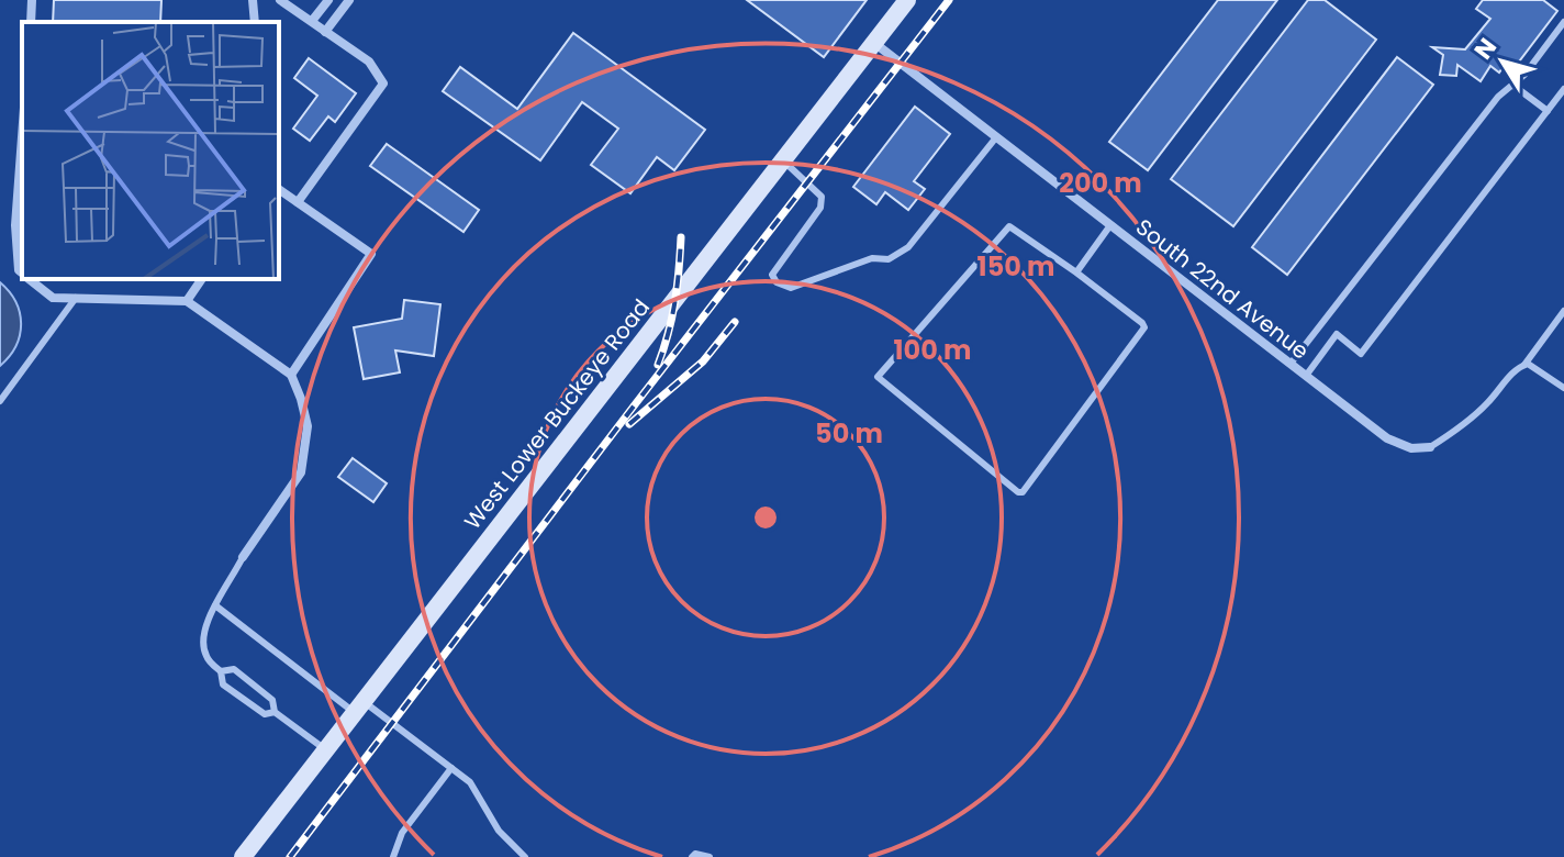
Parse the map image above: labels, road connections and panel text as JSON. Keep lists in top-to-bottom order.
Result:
{
  "streets": {
    "main road": ["West Lower Buckeye Road"],
    "street": ["South 22nd Avenue"]
  },
  "crossings": [
    ["South 22nd Avenue", "West Lower Buckeye Road"]
  ],
  "north": "top left",
  "rings": [
    "200 m",
    "150 m",
    "100 m",
    "50 m"
  ]
}
